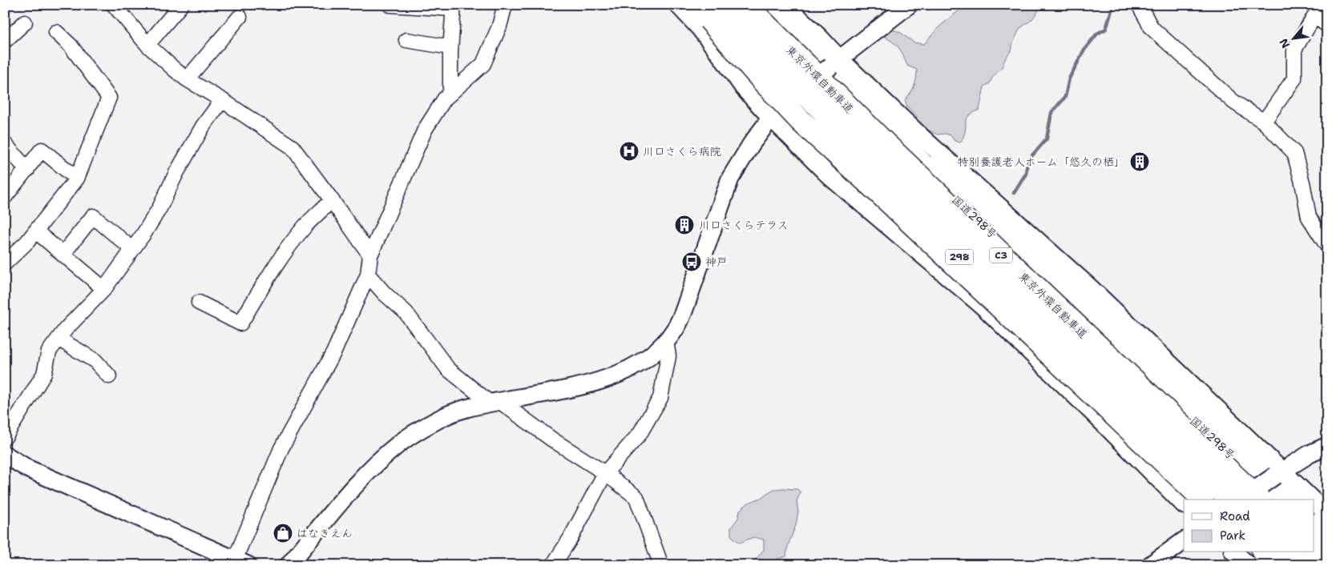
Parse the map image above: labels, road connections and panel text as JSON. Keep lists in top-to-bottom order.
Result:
{
  "streets": {
    "highway": [
      "東京外環自動車道",
      "国道298号",
      "C3",
      "298"
    ]
  },
  "places": {
    "hospital": ["川口さくら病院"],
    "building": ["特別養護老人ホーム「悠久の栖」", "川口さくらテラス"],
    "bus stop": ["神戸"],
    "shop": ["はなきえん"]
  },
  "legend": ["Road", "Park"],
  "north": "bottom left"
}
